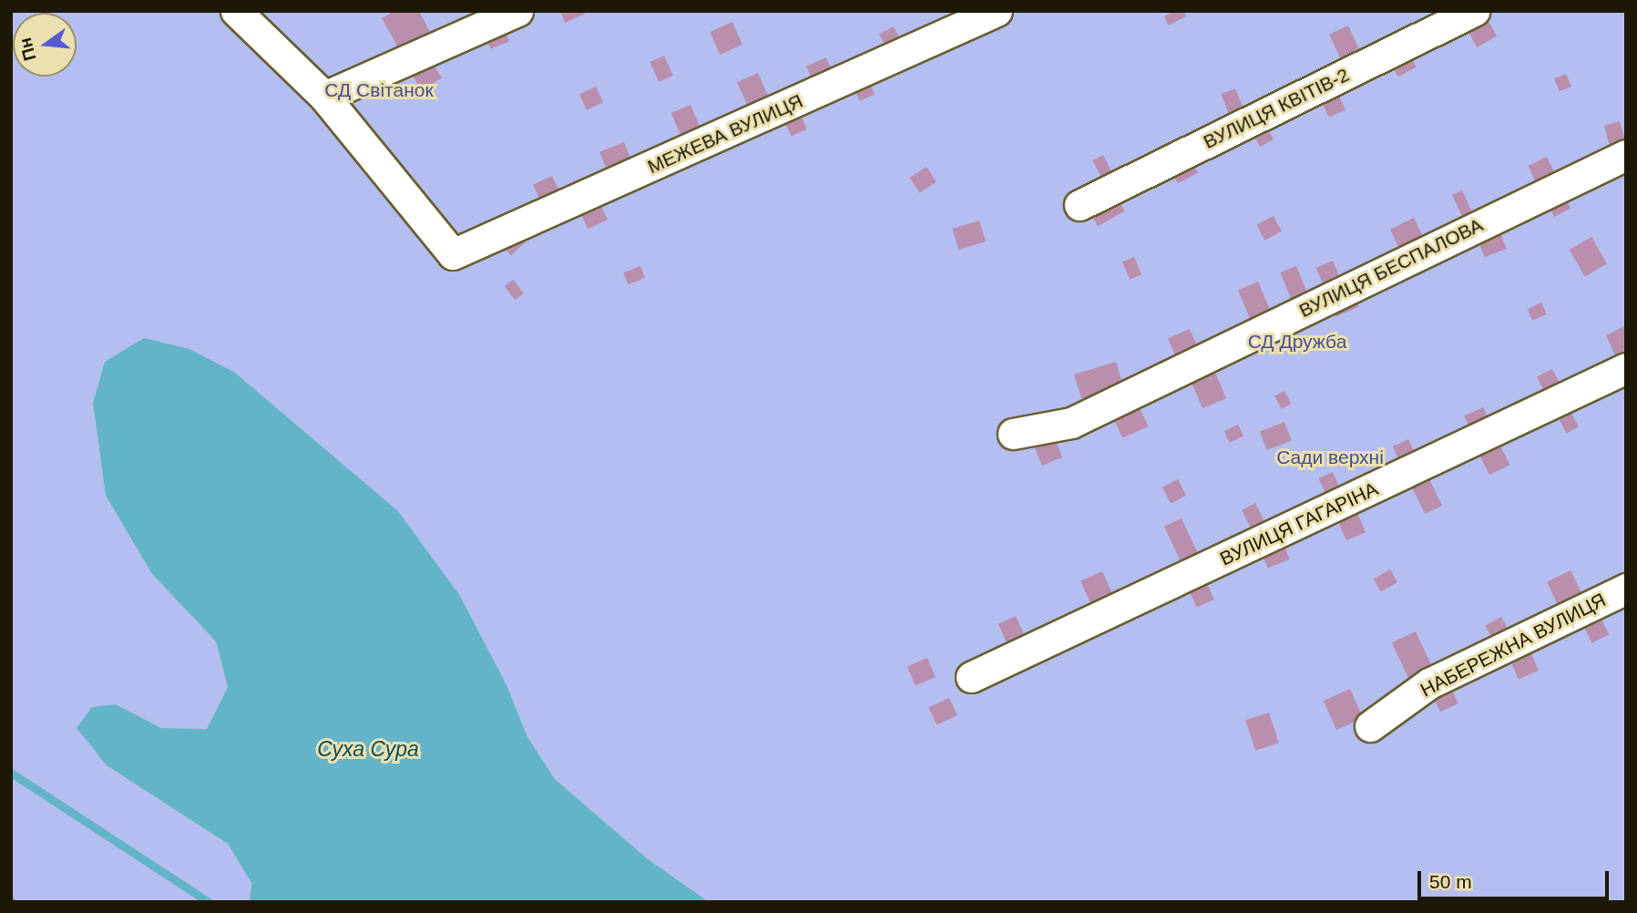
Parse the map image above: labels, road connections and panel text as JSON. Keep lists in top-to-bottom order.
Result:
{
  "streets": {
    "lane": [
      "ВУЛИЦЯ КВІТІВ-2",
      "МЕЖЕВА ВУЛИЦЯ",
      "ВУЛИЦЯ БЕСПАЛОВА",
      "ВУЛИЦЯ ГАГАРІНА",
      "НАБЕРЕЖНА ВУЛИЦЯ"
    ]
  },
  "water": ["Суха Сура"],
  "parks": ["СД Світанок", "СД Дружба", "Сади верхні"],
  "scale_bar": "50 m",
  "north": "left"
}
